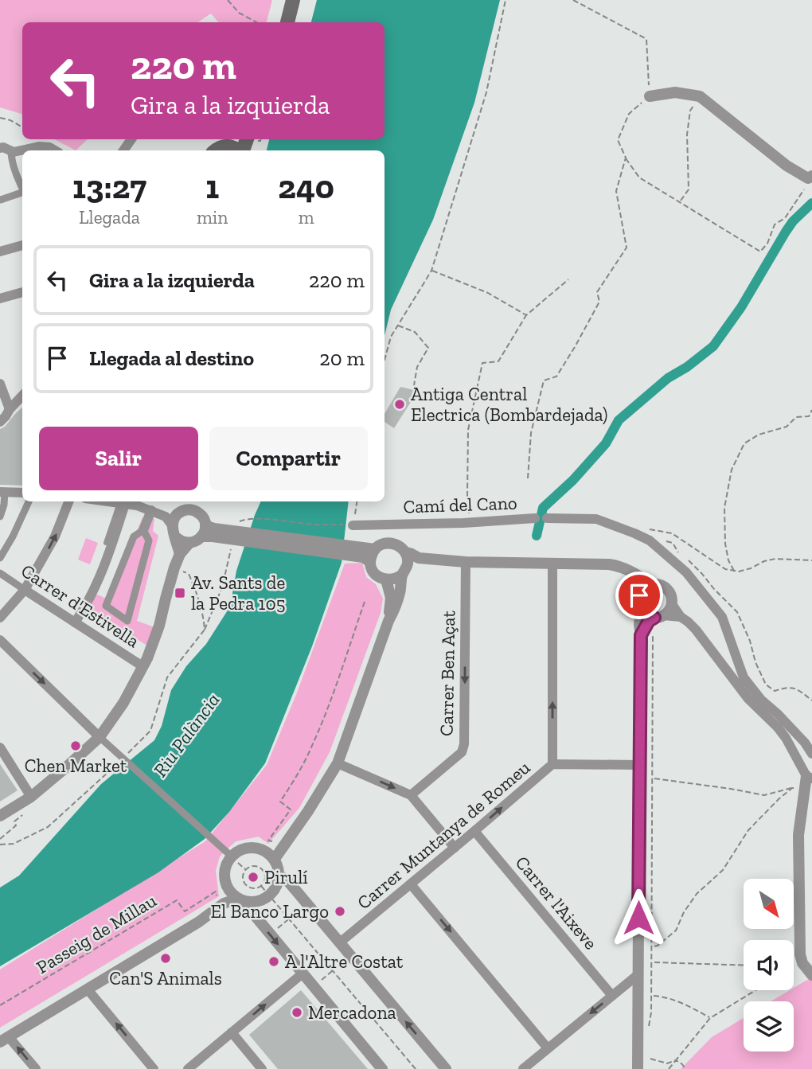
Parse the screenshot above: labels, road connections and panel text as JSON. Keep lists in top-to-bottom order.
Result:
{
  "streets": {
    "street": [
      "Camí del Cano",
      "Carrer d'Estivella",
      "Carrer Ben Açat",
      "Carrer Muntanya de Romeu",
      "Carrer l'Aixeve"
    ],
    "path": ["Passeig de Millau"]
  },
  "crossings": [
    ["Carrer Muntanya de Romeu", "Carrer l'Aixeve"]
  ],
  "water": ["Riu Palància"],
  "places": {
    "other": [
      "Antiga Central Electrica (Bombardejada)",
      "Chen Market",
      "Pirulí",
      "El Banco Largo",
      "Can'S Animals",
      "A l'Altre Costat",
      "Mercadona"
    ],
    "transit": ["Av. Sants de la Pedra 105"]
  },
  "north": "bottom right",
  "page": {
    "turn": ["220 m", "Gira a la izquierda"],
    "eta": [
      "13:27",
      "Llegada",
      "1",
      "min",
      "240",
      "m"
    ],
    "list": [
      {
        "name": "Gira a la izquierda",
        "value": "220 m"
      },
      {
        "name": "Llegada al destino",
        "value": "20 m"
      }
    ],
    "buttons": ["Salir", "Compartir"]
  }
}
